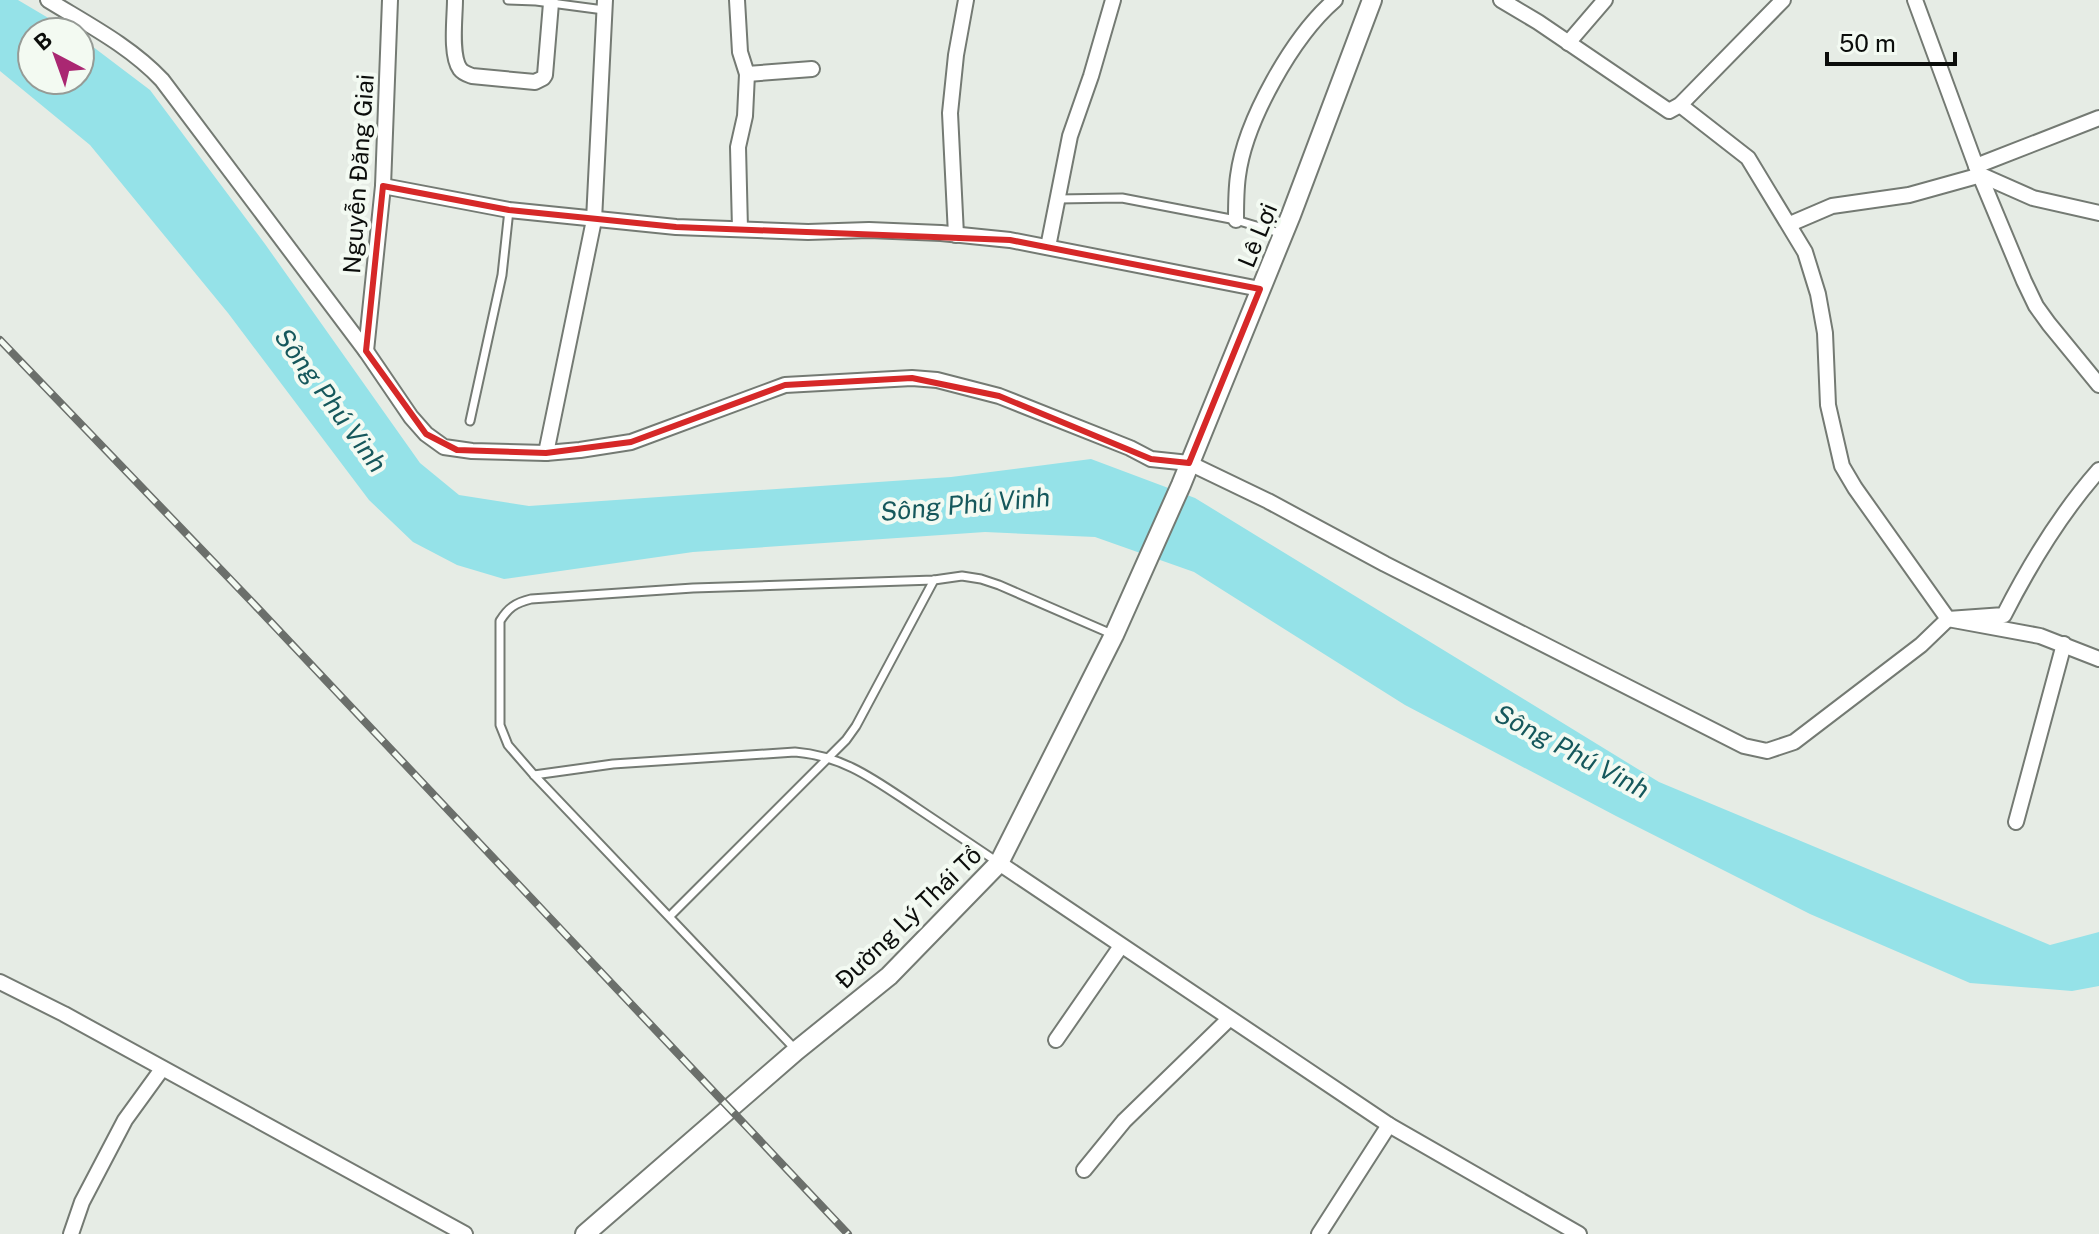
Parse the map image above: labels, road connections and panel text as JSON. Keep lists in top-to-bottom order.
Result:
{
  "streets": {
    "main road": ["Lê Lợi", "Đường Lý Thái Tổ"],
    "street": ["Nguyễn Đăng Giai"]
  },
  "crossings": [
    ["Lê Lợi", "Đường Lý Thái Tổ"]
  ],
  "water": ["Sông Phú Vinh"],
  "scale_bar": "50 m",
  "north": "top left"
}
